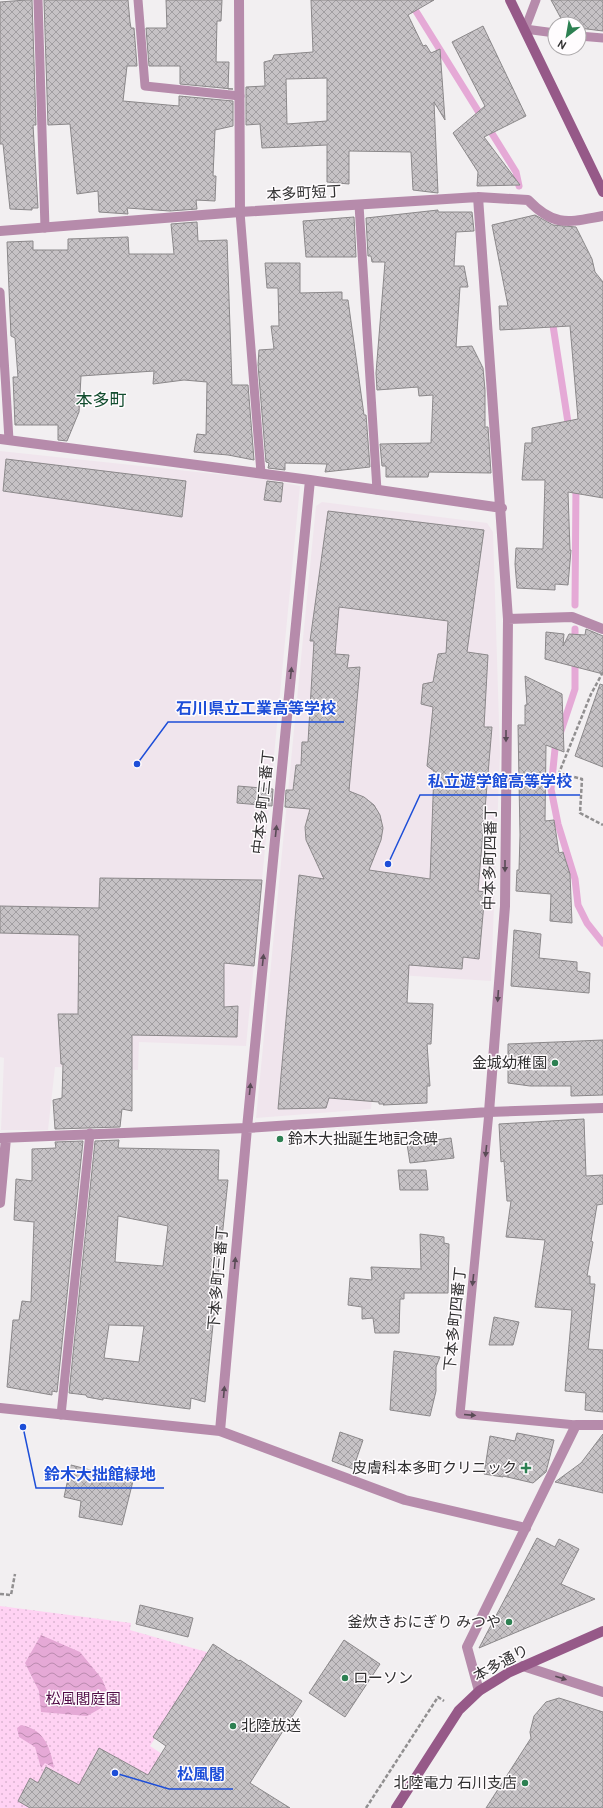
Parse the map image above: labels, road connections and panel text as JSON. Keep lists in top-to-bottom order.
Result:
{
  "streets": {
    "street": [
      "本多町短丁",
      "中本多町三番丁",
      "中本多町四番丁",
      "下本多町三番丁",
      "本多通り"
    ],
    "lane": ["下本多町四番丁"]
  },
  "crossings": [
    ["本多町短丁", "中本多町四番丁"],
    ["中本多町三番丁", "下本多町三番丁"],
    ["中本多町四番丁", "下本多町四番丁"]
  ],
  "one_way": ["中本多町三番丁", "中本多町四番丁", "下本多町三番丁"],
  "districts": ["本多町"],
  "parks": ["松風閣庭園"],
  "places": {
    "other": [
      "石川県立工業高等学校",
      "私立遊学館高等学校",
      "金城幼稚園",
      "鈴木大拙誕生地記念碑",
      "鈴木大拙館緑地",
      "釜炊きおにぎり みつや",
      "ローソン",
      "北陸放送",
      "松風閣",
      "北陸電力 石川支店"
    ],
    "health": ["皮膚科本多町クリニック"]
  },
  "north": "bottom left"
}
